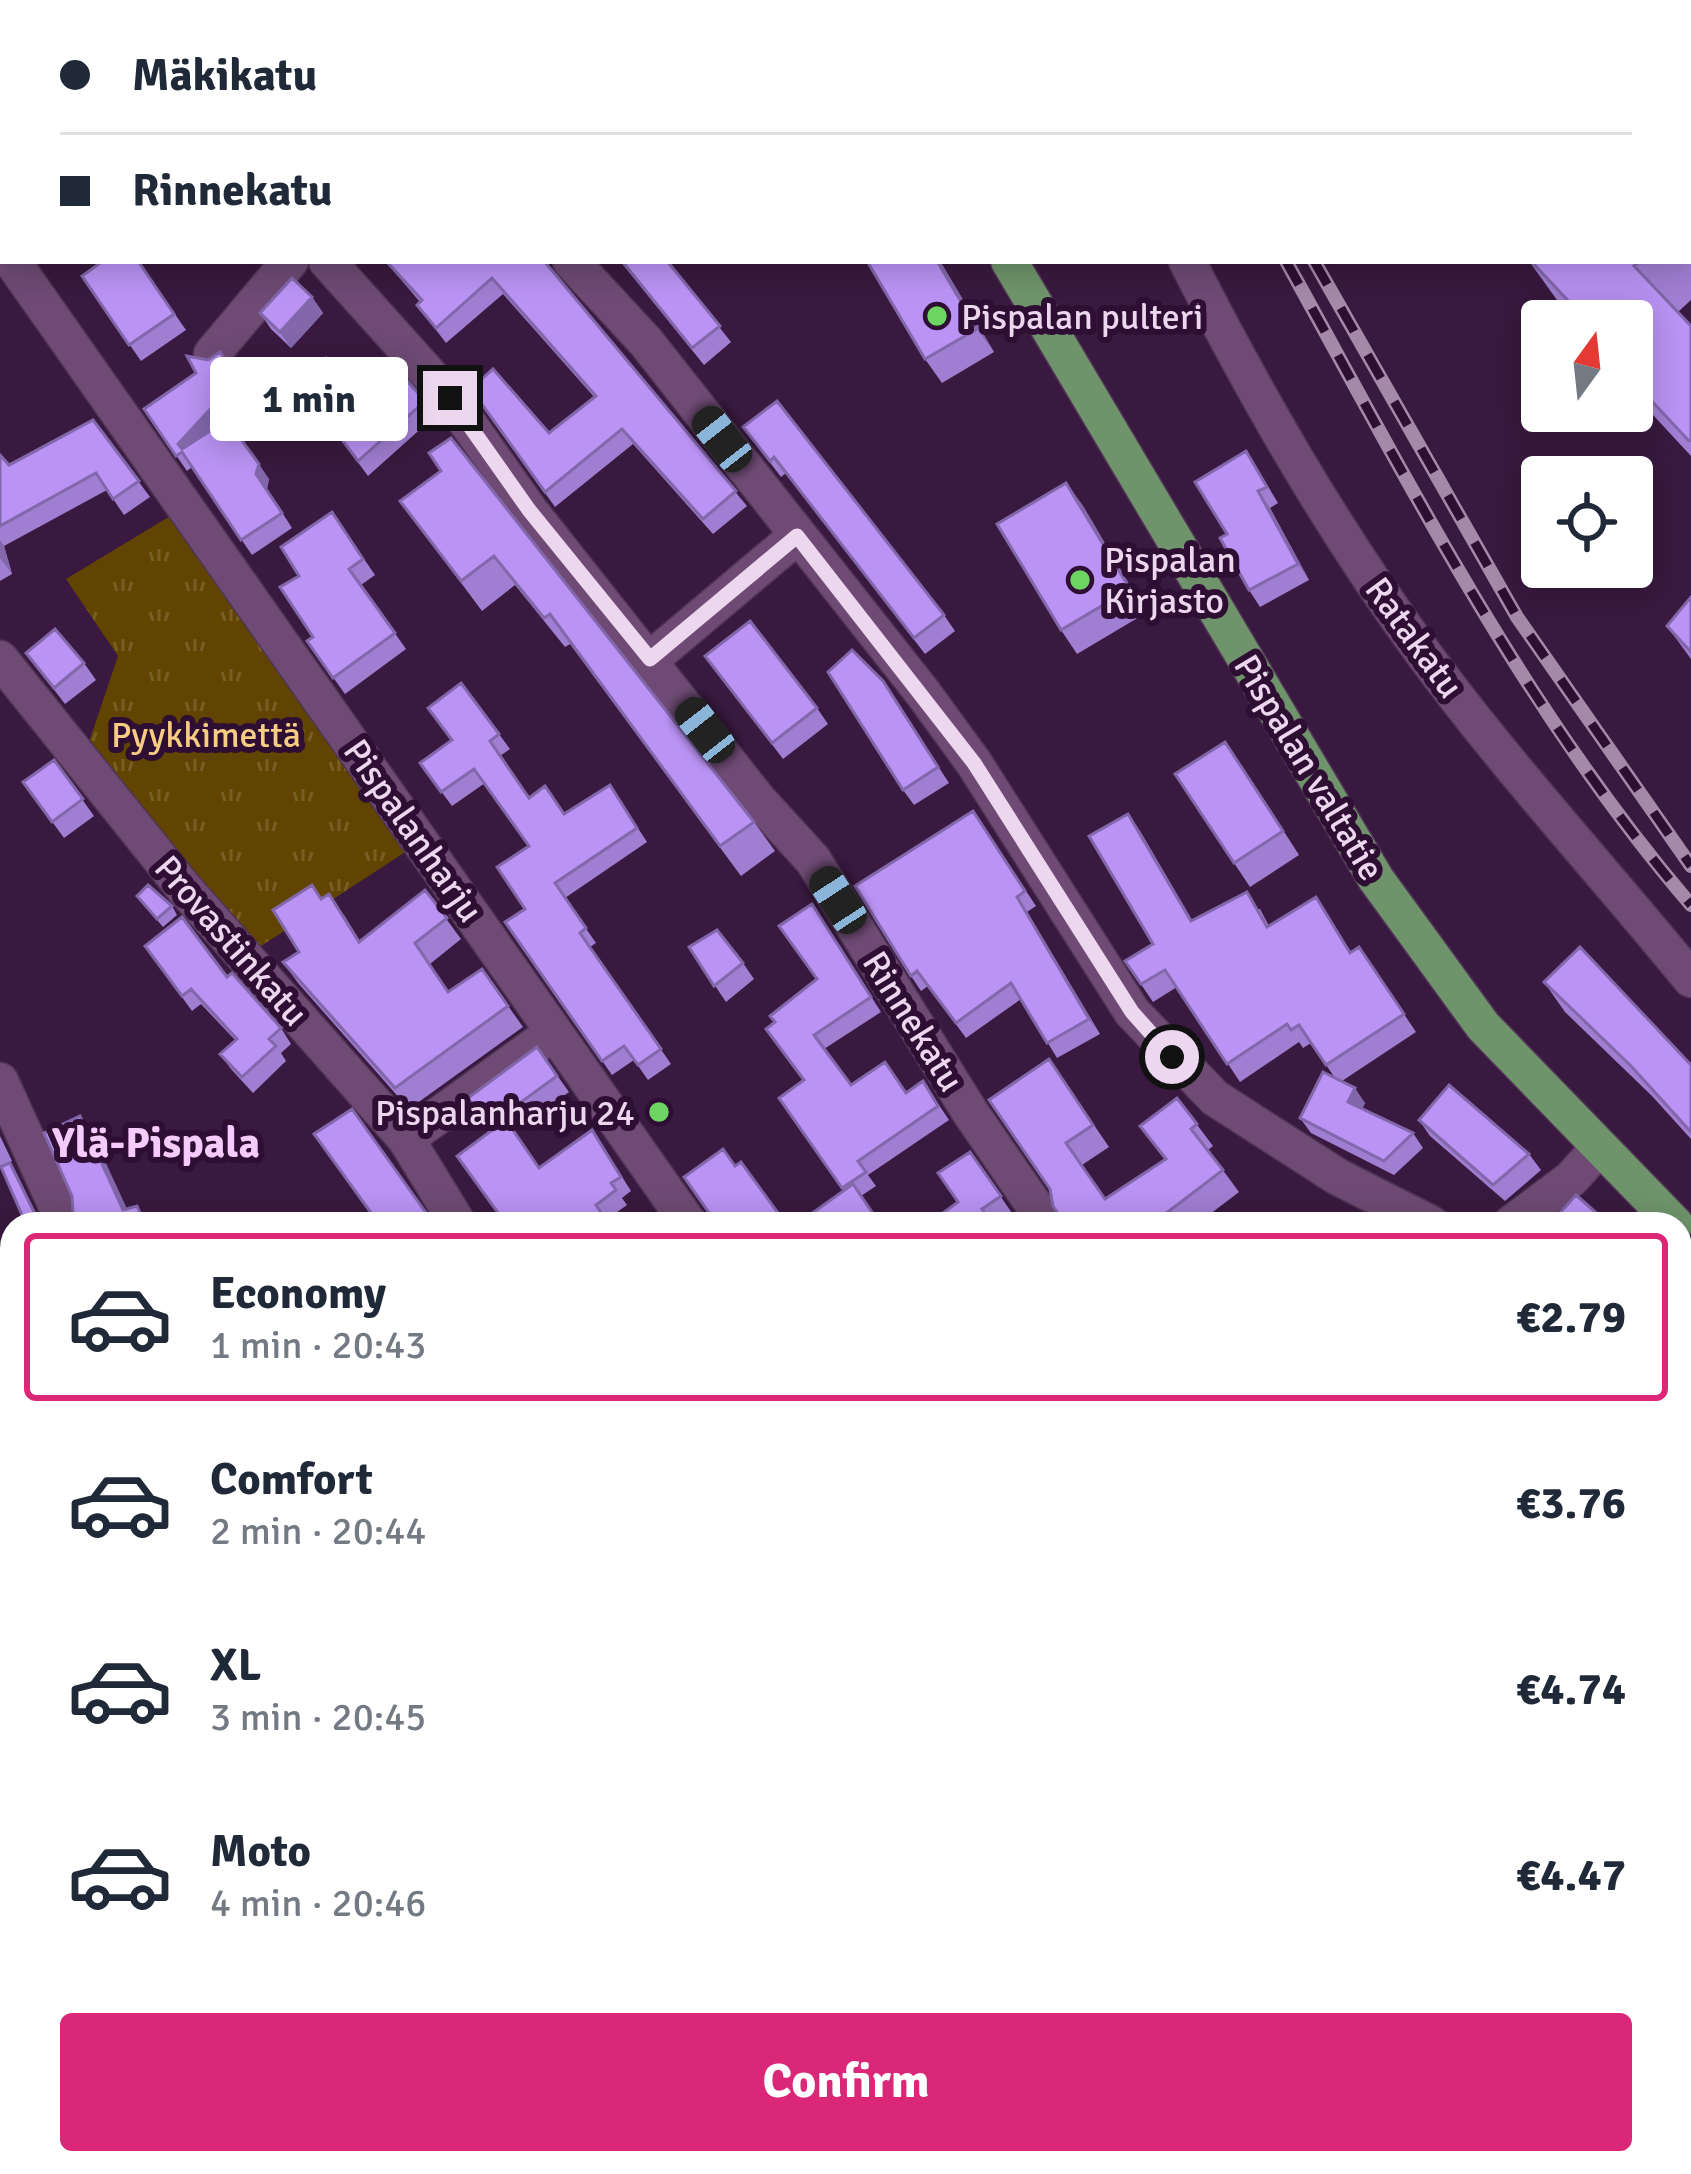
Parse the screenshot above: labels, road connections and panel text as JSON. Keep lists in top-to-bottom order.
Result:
{
  "streets": {
    "main road": ["Pispalan valtatie"],
    "street": [
      "Ratakatu",
      "Pispalanharju",
      "Provastinkatu",
      "Rinnekatu"
    ]
  },
  "districts": ["Ylä-Pispala"],
  "parks": ["Pyykkimettä"],
  "places": ["Pispalan pulteri", "Pispalan Kirjasto", "Pispalanharju 24"],
  "north": "top",
  "page": {
    "banner": ["Mäkikatu", "Rinnekatu"],
    "bubble": "1 min",
    "list": [
      {
        "name": "Economy",
        "note": "1 min · 20:43",
        "value": "€2.79"
      },
      {
        "name": "Comfort",
        "note": "2 min · 20:44",
        "value": "€3.76"
      },
      {
        "name": "XL",
        "note": "3 min · 20:45",
        "value": "€4.74"
      },
      {
        "name": "Moto",
        "note": "4 min · 20:46",
        "value": "€4.47"
      }
    ],
    "buttons": "Confirm"
  }
}
